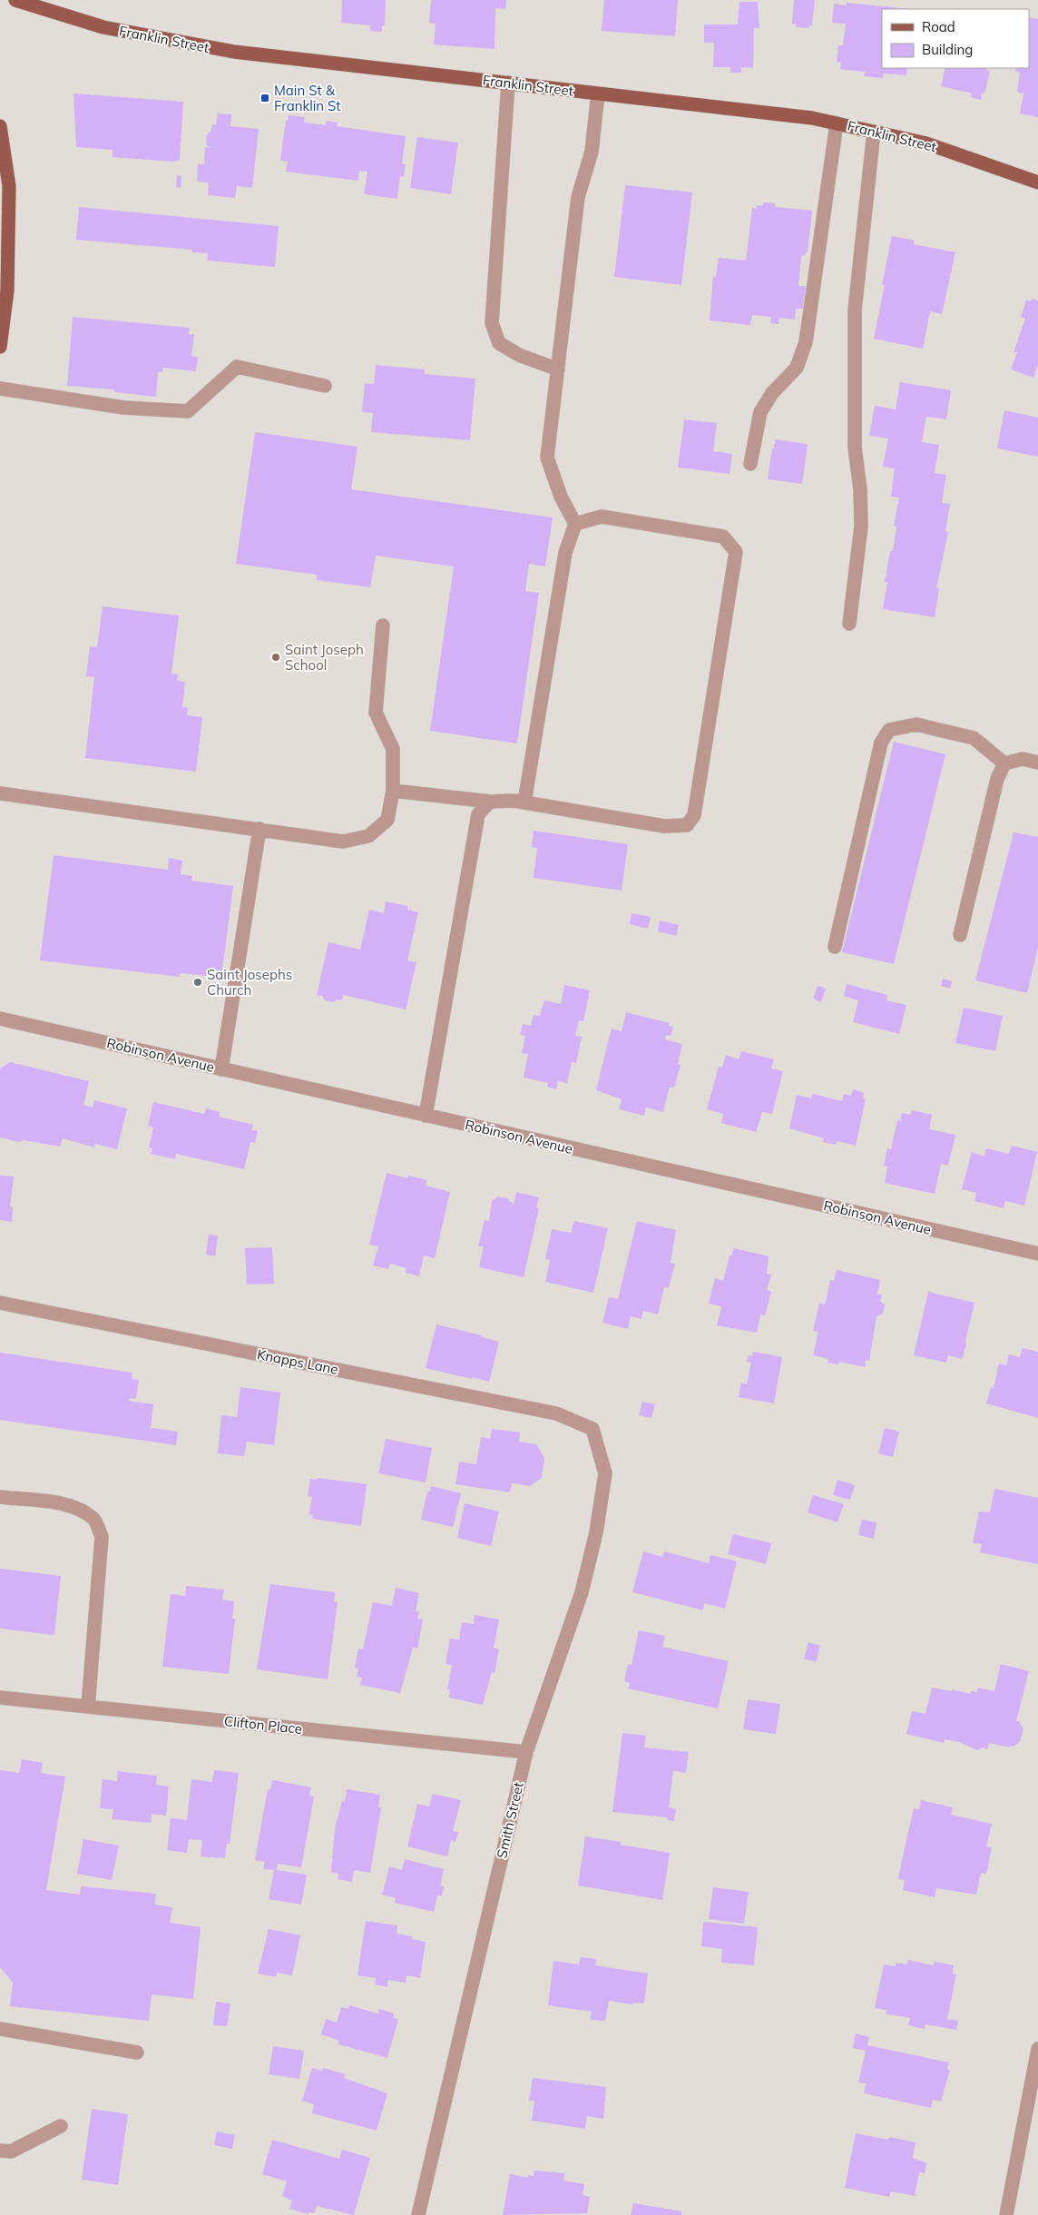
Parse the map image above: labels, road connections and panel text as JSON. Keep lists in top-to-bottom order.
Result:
{
  "streets": {
    "main road": ["Franklin Street"],
    "street": [
      "Robinson Avenue",
      "Knapps Lane",
      "Clifton Place",
      "Smith Street"
    ]
  },
  "crossings": [
    ["Knapps Lane", "Smith Street"],
    ["Clifton Place", "Smith Street"]
  ],
  "places": {
    "transit": ["Main St & Franklin St"],
    "other": ["Saint Joseph School", "Saint Josephs Church"]
  },
  "legend": ["Road", "Building"]
}
